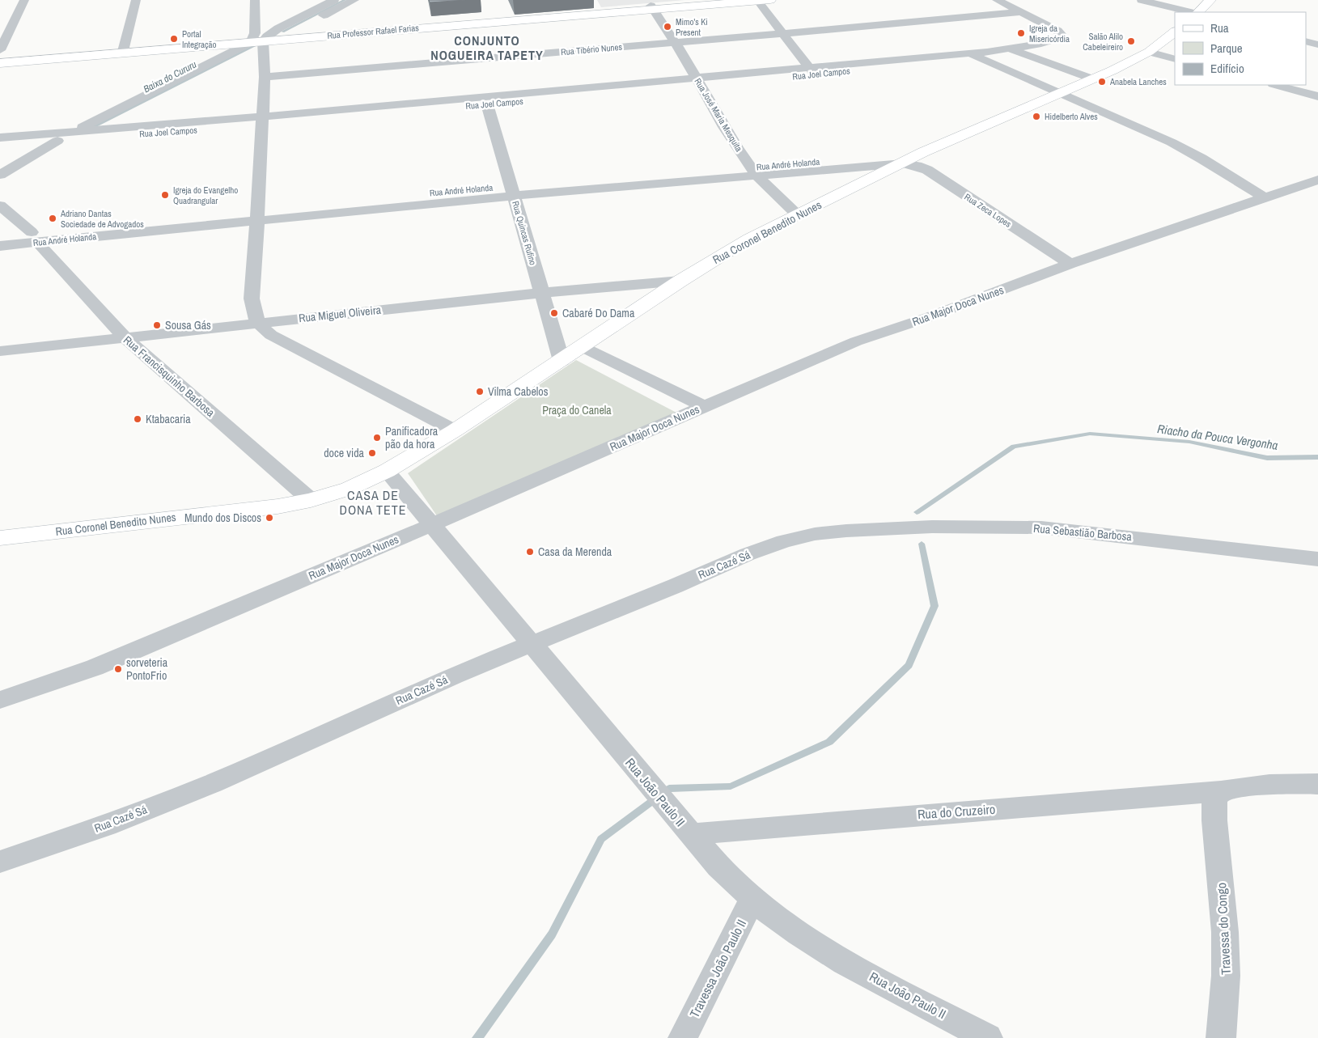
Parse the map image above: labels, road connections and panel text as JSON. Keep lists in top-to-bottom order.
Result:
{
  "streets": {
    "street": [
      "Rua Professor Rafael Farias",
      "Rua Tibério Nunes",
      "Rua Joel Campos",
      "Rua José Maria Mesquita",
      "Rua André Holanda",
      "Rua Zeca Lopes",
      "Rua Coronel Benedito Nunes",
      "Rua Quincas Rufino",
      "Rua Major Doca Nunes",
      "Rua Miguel Oliveira",
      "Rua Francisquinho Barbosa",
      "Rua Sebastião Barbosa",
      "Rua Cazé Sá",
      "Rua João Paulo II",
      "Rua do Cruzeiro",
      "Travessa do Congo",
      "Travessa João Paulo II"
    ]
  },
  "crossings": [
    ["Rua Professor Rafael Farias", "Rua José Maria Mesquita"],
    ["Rua Tibério Nunes", "Rua Joel Campos"],
    ["Rua Tibério Nunes", "Rua José Maria Mesquita"],
    ["Rua Joel Campos", "Rua José Maria Mesquita"],
    ["Rua Joel Campos", "Rua Quincas Rufino"],
    ["Rua José Maria Mesquita", "Rua André Holanda"],
    ["Rua José Maria Mesquita", "Rua Coronel Benedito Nunes"],
    ["Rua André Holanda", "Rua Zeca Lopes"],
    ["Rua André Holanda", "Rua Coronel Benedito Nunes"],
    ["Rua André Holanda", "Rua Quincas Rufino"],
    ["Rua André Holanda", "Rua Francisquinho Barbosa"],
    ["Rua Zeca Lopes", "Rua Coronel Benedito Nunes"],
    ["Rua Zeca Lopes", "Rua Major Doca Nunes"],
    ["Rua Coronel Benedito Nunes", "Rua Quincas Rufino"],
    ["Rua Coronel Benedito Nunes", "Rua Miguel Oliveira"],
    ["Rua Coronel Benedito Nunes", "Rua Francisquinho Barbosa"],
    ["Rua Coronel Benedito Nunes", "Rua João Paulo II"],
    ["Rua Quincas Rufino", "Rua Miguel Oliveira"],
    ["Rua Major Doca Nunes", "Rua João Paulo II"],
    ["Rua Miguel Oliveira", "Rua Francisquinho Barbosa"],
    ["Rua Sebastião Barbosa", "Rua Cazé Sá"],
    ["Rua Cazé Sá", "Rua João Paulo II"],
    ["Rua João Paulo II", "Rua do Cruzeiro"],
    ["Rua João Paulo II", "Travessa João Paulo II"],
    ["Rua do Cruzeiro", "Travessa do Congo"]
  ],
  "districts": ["CONJUNTO NOGUEIRA TAPETY", "CASA DE DONA TETE"],
  "water": ["Baixa do Cururu", "Riacho da Pouca Vergonha"],
  "parks": ["Praça do Canela"],
  "places": [
    "Mimo's Ki Present",
    "Igreja da Misericórdia",
    "Portal Integração",
    "Salão Alilo Cabeleireiro",
    "Anabela Lanches",
    "Hidelberto Alves",
    "Igreja do Evangelho Quadrangular",
    "Adriano Dantas Sociedade de Advogados",
    "Cabaré Do Dama",
    "Sousa Gás",
    "Vilma Cabelos",
    "Ktabacaria",
    "Panificadora pão da hora",
    "doce vida",
    "Mundo dos Discos",
    "Casa da Merenda",
    "sorveteria PontoFrio"
  ],
  "legend": ["Rua", "Parque", "Edifício"]
}
